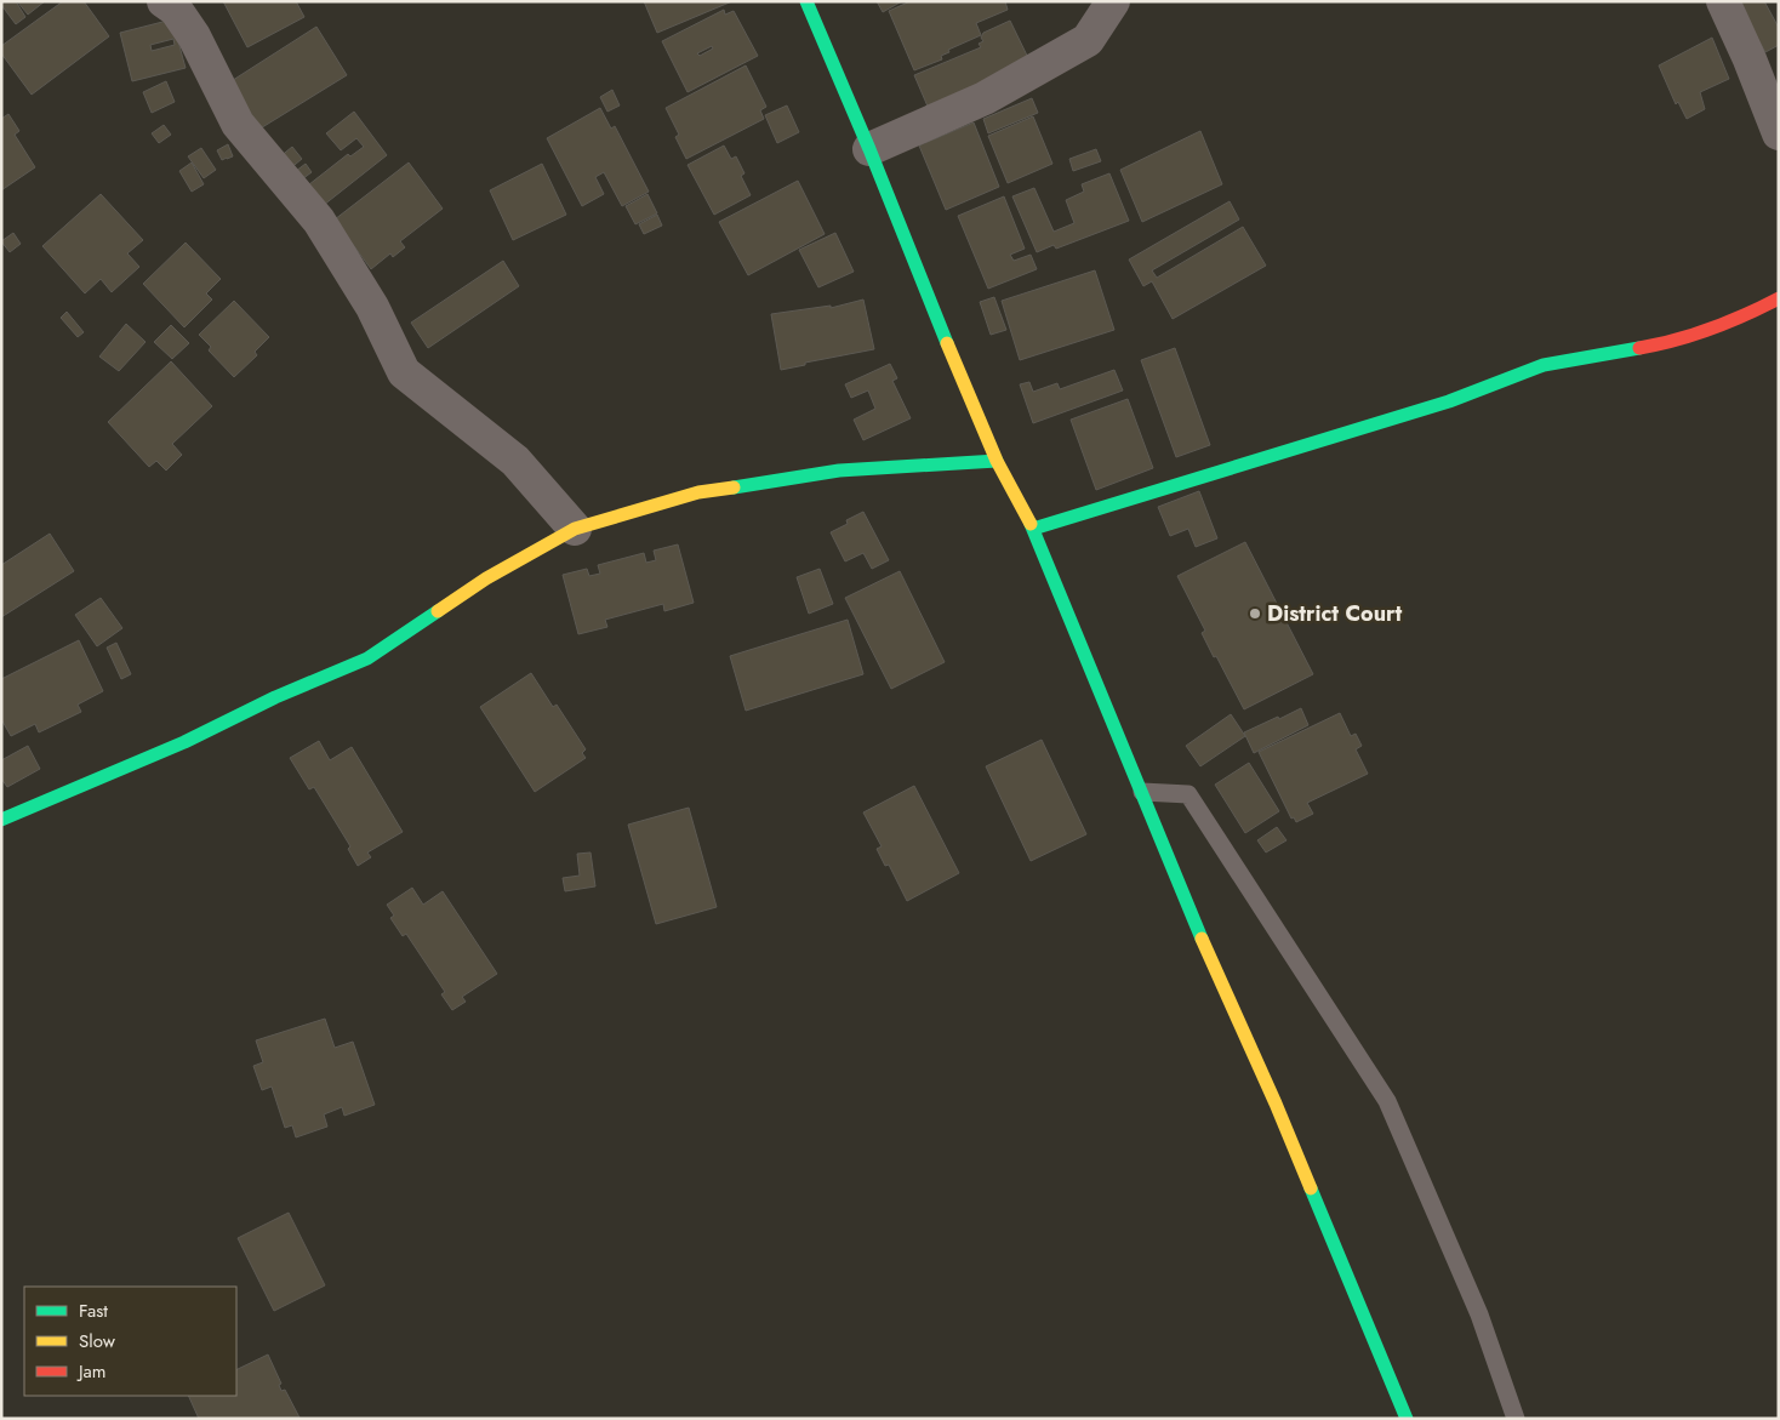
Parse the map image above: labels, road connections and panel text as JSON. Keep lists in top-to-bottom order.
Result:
{
  "places": ["District Court"],
  "legend": ["Fast", "Slow", "Jam"]
}
